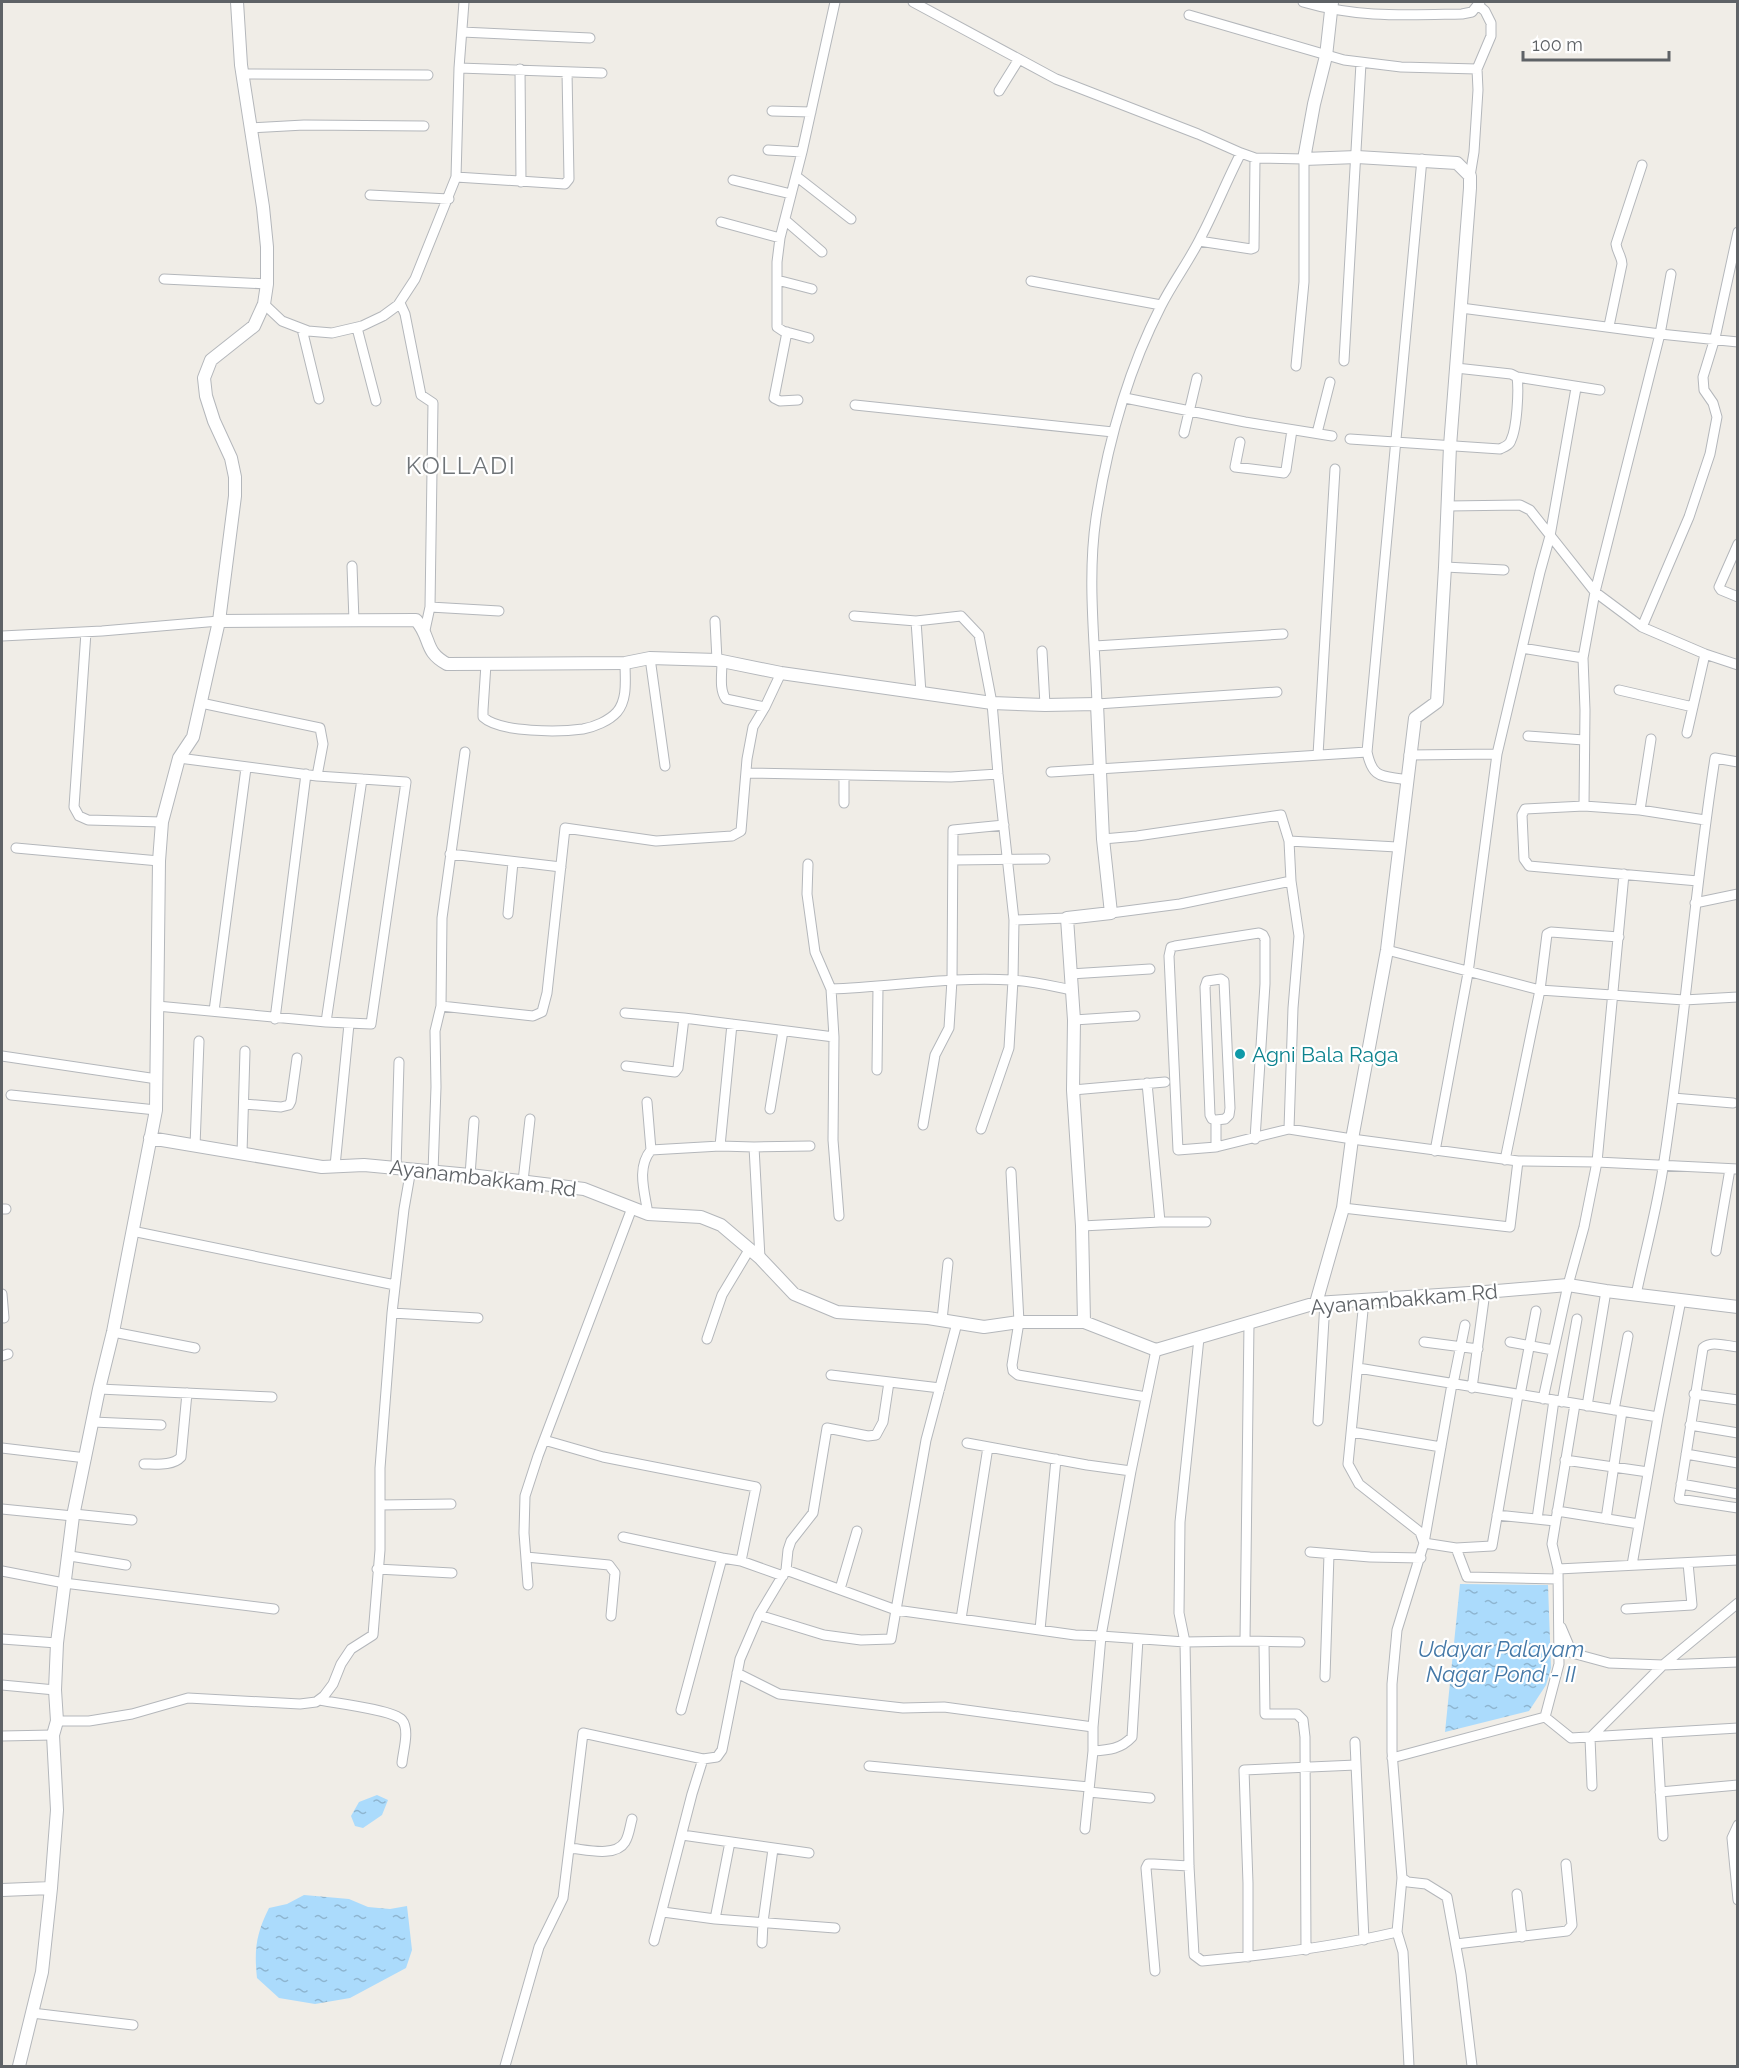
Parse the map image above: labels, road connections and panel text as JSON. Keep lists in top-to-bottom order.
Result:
{
  "streets": {
    "street": ["Ayanambakkam Rd"]
  },
  "districts": ["KOLLADI"],
  "water": ["Udayar Palayam Nagar Pond - II"],
  "places": ["Agni Bala Raga"],
  "scale_bar": "100 m"
}
